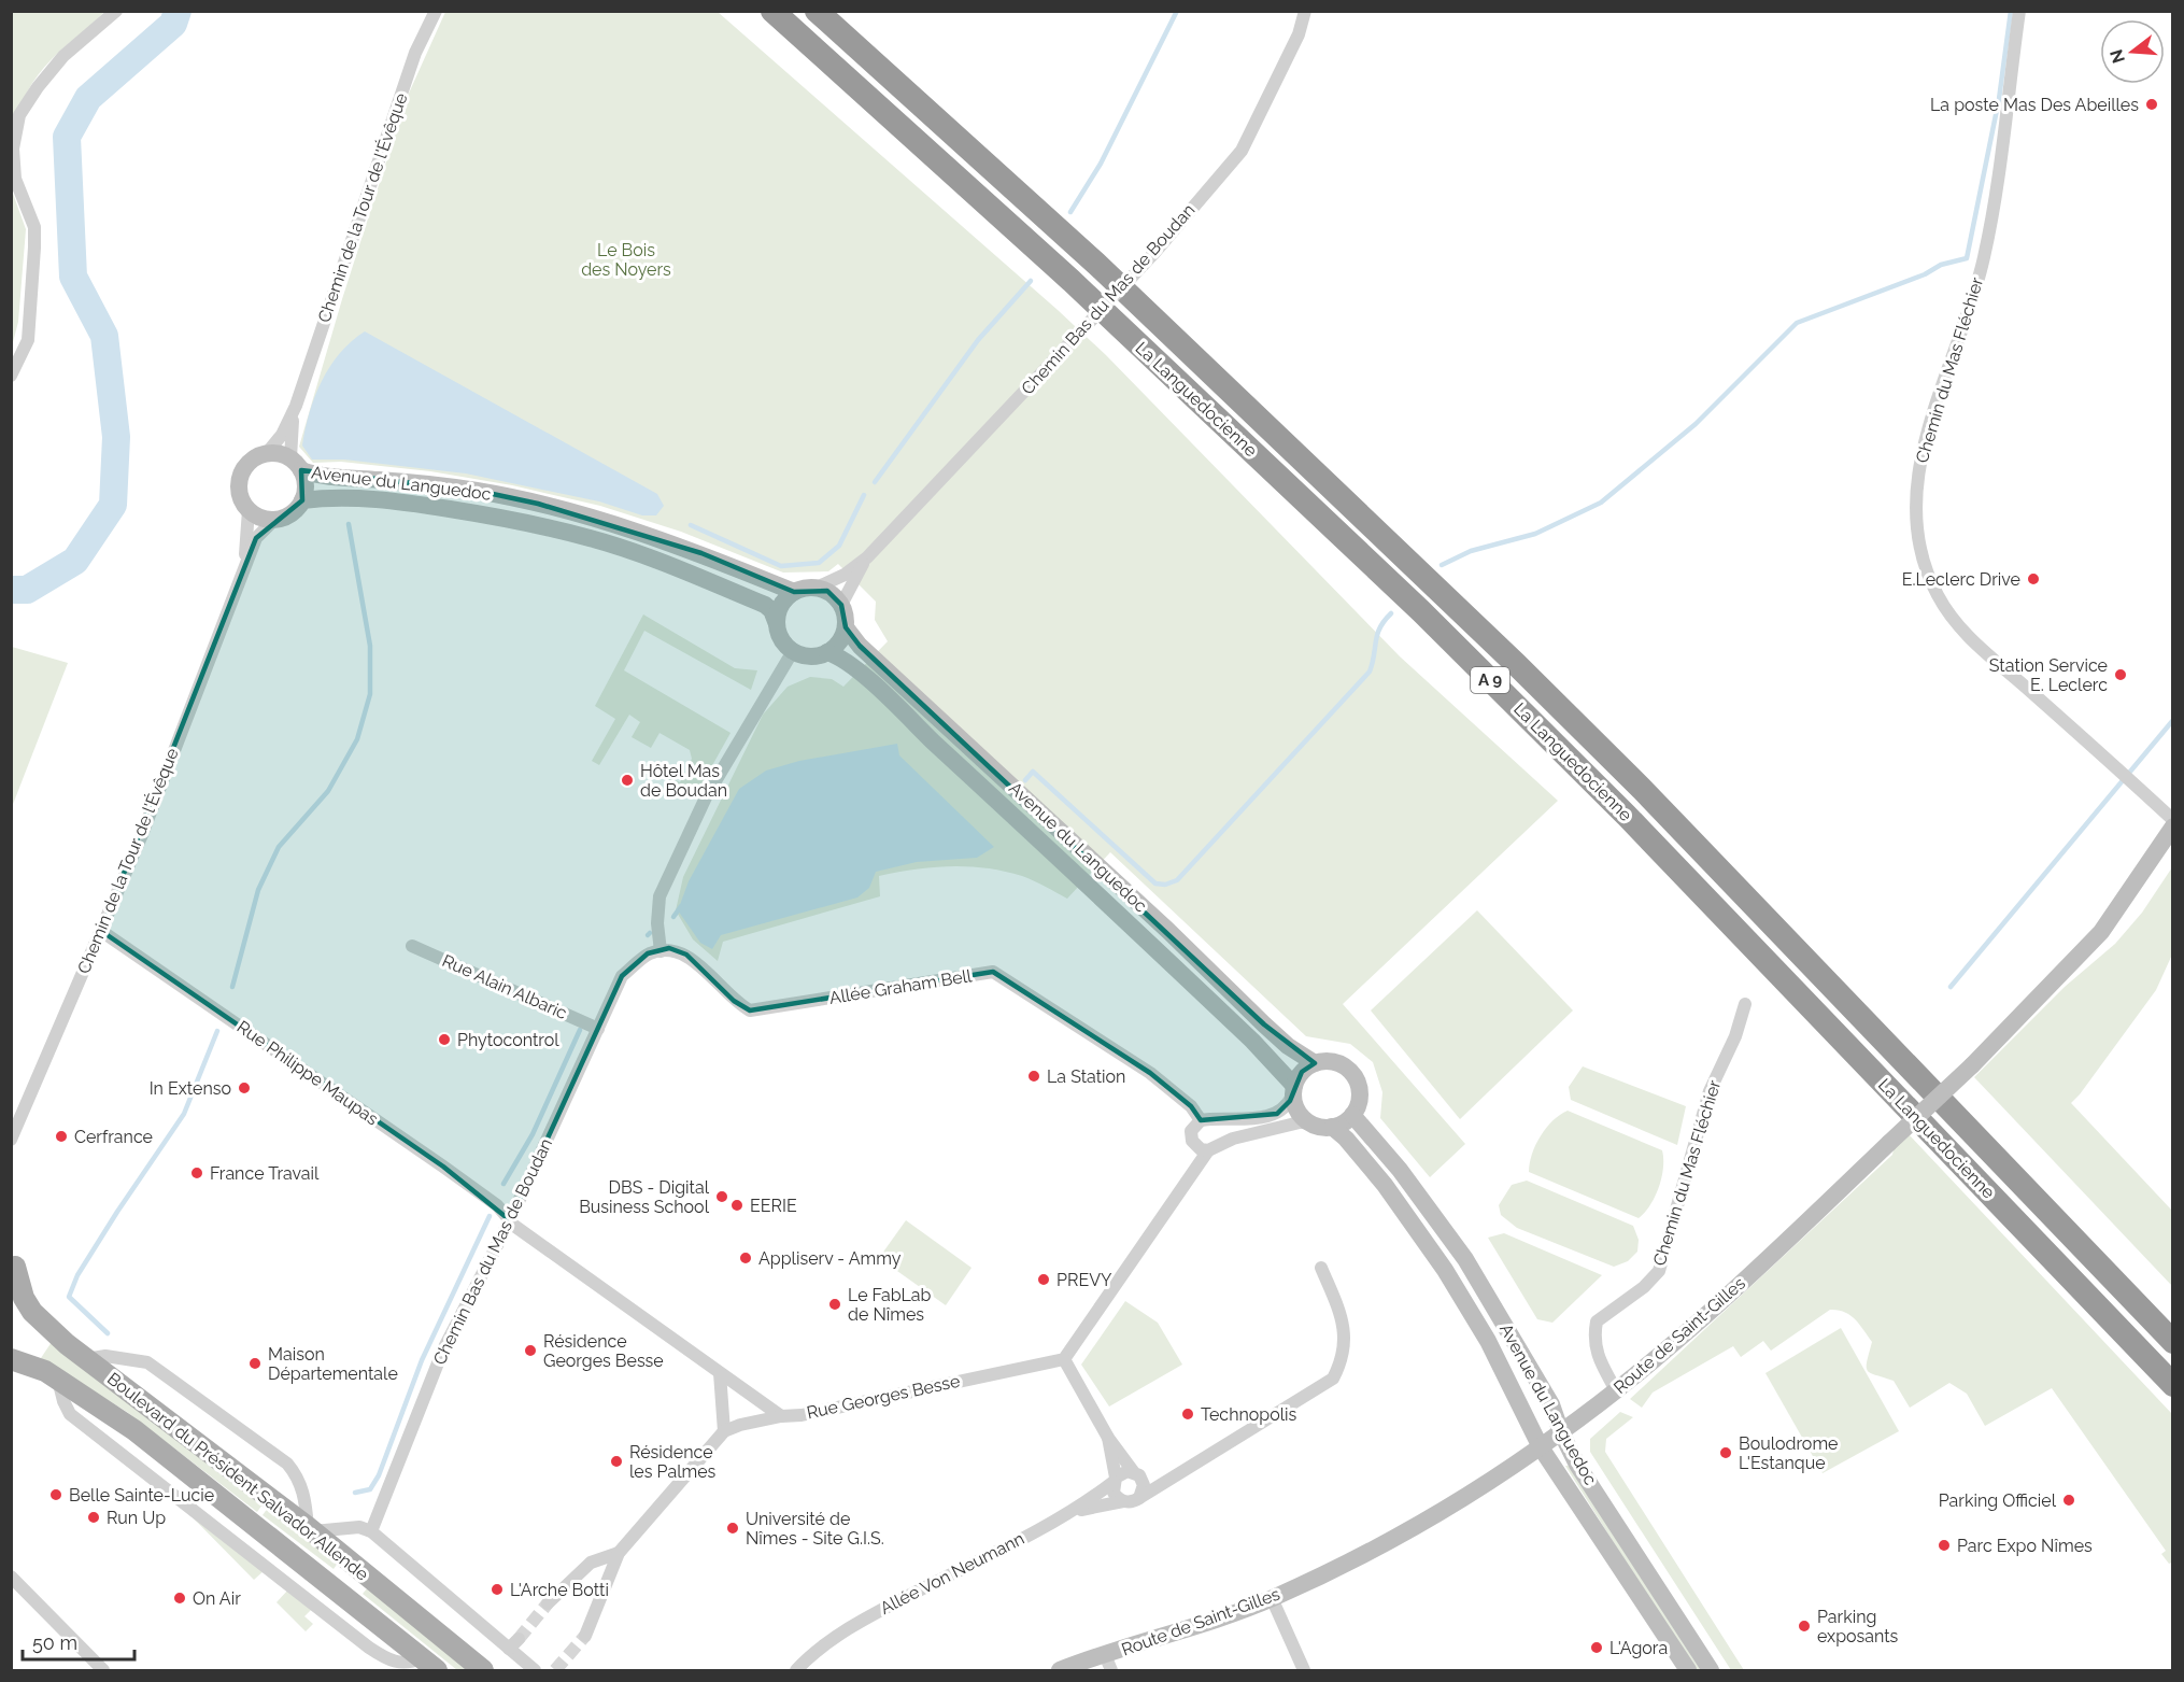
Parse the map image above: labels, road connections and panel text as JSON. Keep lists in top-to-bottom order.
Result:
{
  "streets": {
    "highway": ["La Languedocienne", "A 9"],
    "main road": ["Boulevard du Président Salvador Allende"],
    "street": [
      "Chemin de la Tour de l'Évêque",
      "Chemin Bas du Mas de Boudan",
      "Chemin du Mas Fléchier",
      "Avenue du Languedoc",
      "Rue Alain Albaric",
      "Allée Graham Bell",
      "Rue Philippe Maupas",
      "Route de Saint-Gilles",
      "Rue Georges Besse",
      "Allée Von Neumann"
    ]
  },
  "crossings": [
    ["Chemin de la Tour de l'Évêque", "Avenue du Languedoc"],
    ["Chemin de la Tour de l'Évêque", "Rue Philippe Maupas"],
    ["Chemin Bas du Mas de Boudan", "Avenue du Languedoc"],
    ["Chemin Bas du Mas de Boudan", "Rue Alain Albaric"],
    ["Chemin Bas du Mas de Boudan", "Allée Graham Bell"],
    ["Chemin Bas du Mas de Boudan", "Rue Philippe Maupas"],
    ["Chemin Bas du Mas de Boudan", "Rue Georges Besse"],
    ["Chemin du Mas Fléchier", "Route de Saint-Gilles"],
    ["Avenue du Languedoc", "Route de Saint-Gilles"],
    ["Rue Philippe Maupas", "Rue Georges Besse"]
  ],
  "parks": ["Le Bois des Noyers"],
  "places": [
    "La poste Mas Des Abeilles",
    "E.Leclerc Drive",
    "Station Service E. Leclerc",
    "Hôtel Mas de Boudan",
    "Phytocontrol",
    "La Station",
    "In Extenso",
    "Cerfrance",
    "France Travail",
    "DBS - Digital Business School",
    "EERIE",
    "Appliserv - Ammy",
    "PREVY",
    "Le FabLab de Nîmes",
    "Résidence Georges Besse",
    "Maison Départementale",
    "Technopolis",
    "Boulodrome L'Estanque",
    "Résidence les Palmes",
    "Belle Sainte-Lucie",
    "Parking Officiel",
    "Run Up",
    "Université de Nîmes - Site G.I.S.",
    "Parc Expo Nîmes",
    "L'Arche Botti",
    "On Air",
    "Parking exposants",
    "L'Agora"
  ],
  "scale_bar": "50 m",
  "north": "left"
}
